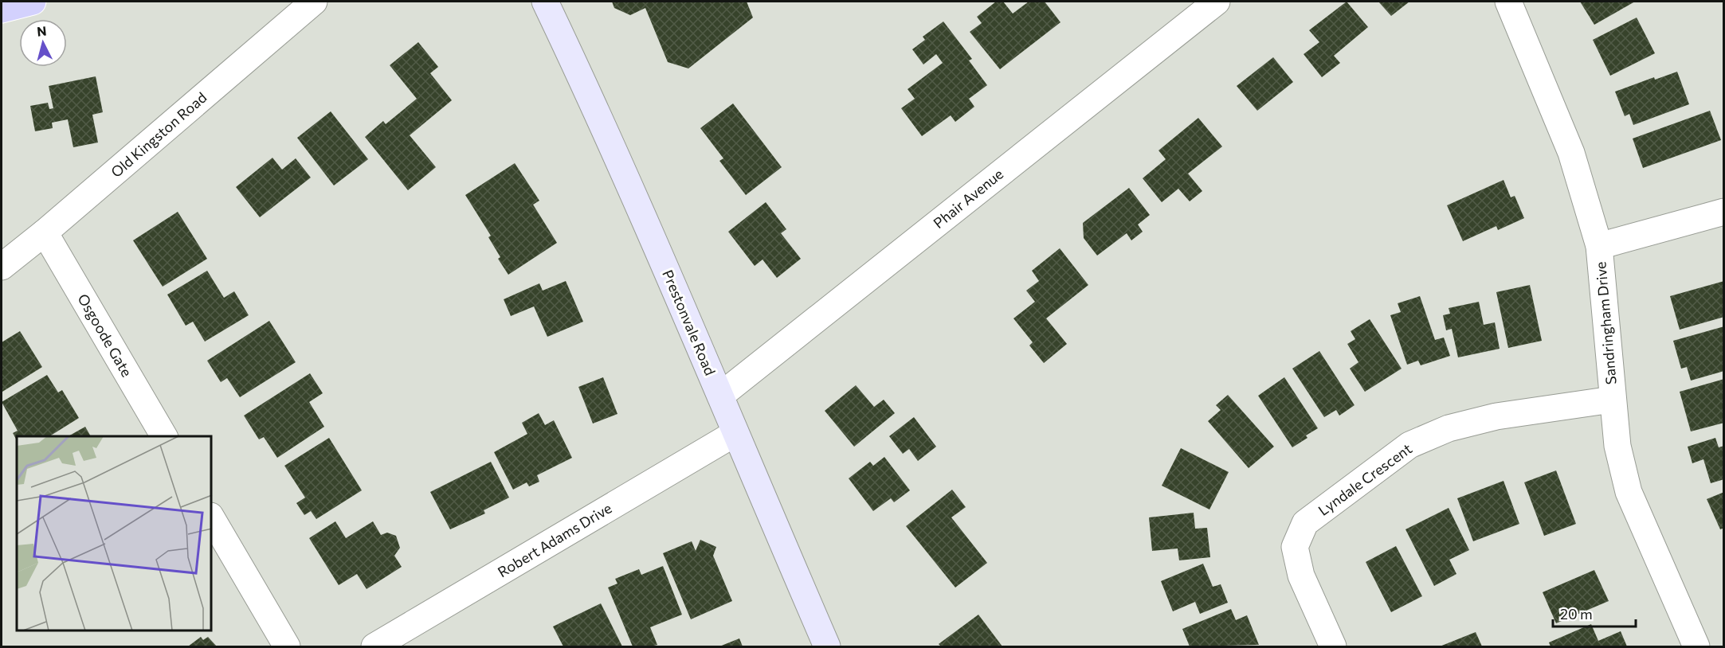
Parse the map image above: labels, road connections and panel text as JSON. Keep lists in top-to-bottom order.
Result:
{
  "streets": {
    "street": [
      "Old Kingston Road",
      "Phair Avenue",
      "Prestonvale Road",
      "Sandringham Drive",
      "Osgoode Gate",
      "Lyndale Crescent",
      "Robert Adams Drive"
    ]
  },
  "crossings": [
    ["Old Kingston Road", "Osgoode Gate"],
    ["Phair Avenue", "Prestonvale Road"],
    ["Prestonvale Road", "Robert Adams Drive"],
    ["Sandringham Drive", "Lyndale Crescent"]
  ],
  "scale_bar": "20 m",
  "north": "top"
}
